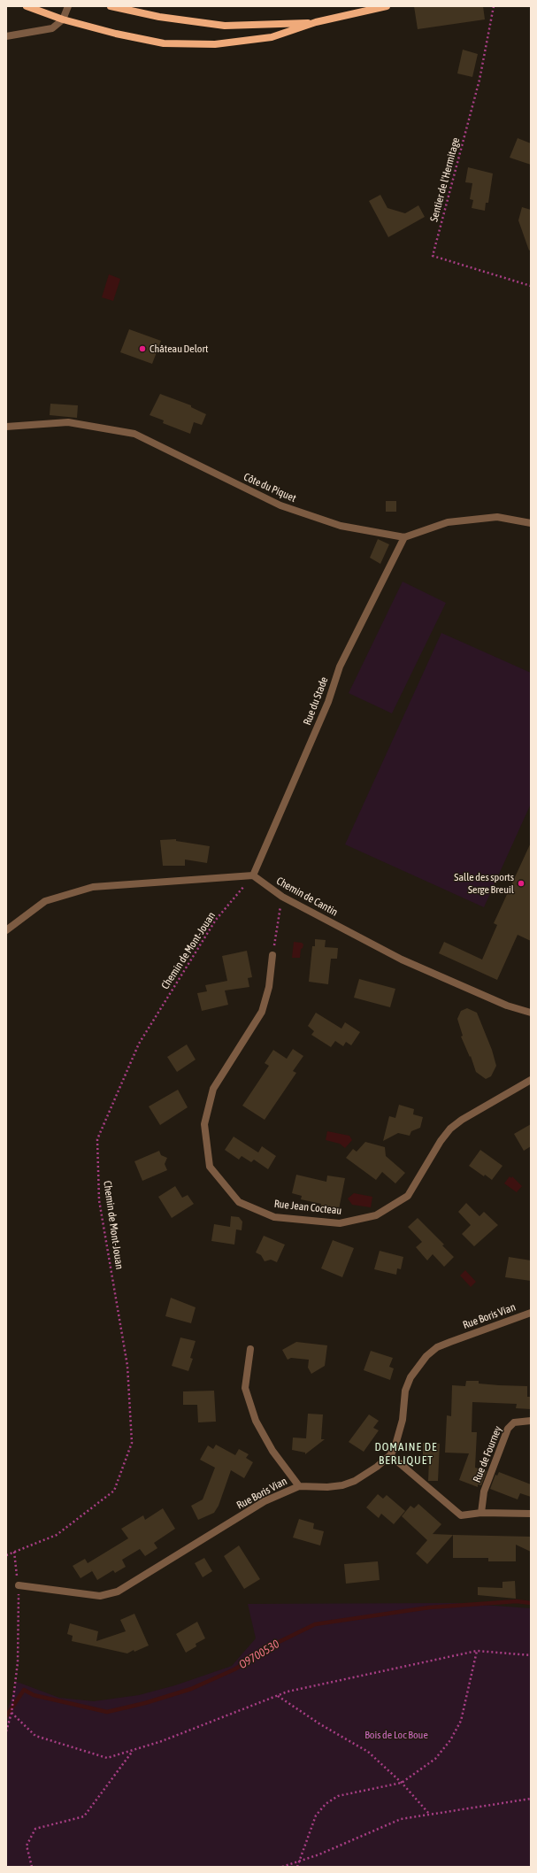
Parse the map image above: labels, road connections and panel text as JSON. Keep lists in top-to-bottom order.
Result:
{
  "streets": {
    "street": [
      "Côte du Piquet",
      "Rue du Stade",
      "Chemin de Cantin",
      "Rue Jean Cocteau",
      "Rue Boris Vian",
      "Rue de Fourney"
    ],
    "path": ["Sentier de l'Hermitage", "Chemin de Mont-Jouan"]
  },
  "crossings": [
    ["Côte du Piquet", "Rue du Stade"],
    ["Rue du Stade", "Chemin de Cantin"],
    ["Rue du Stade", "Chemin de Mont-Jouan"],
    ["Chemin de Cantin", "Chemin de Mont-Jouan"]
  ],
  "districts": ["DOMAINE DE BERLIQUET"],
  "water": ["O9700530"],
  "parks": ["Bois de Loc Boue"],
  "places": ["Château Delort", "Salle des sports Serge Breuil"]
}
